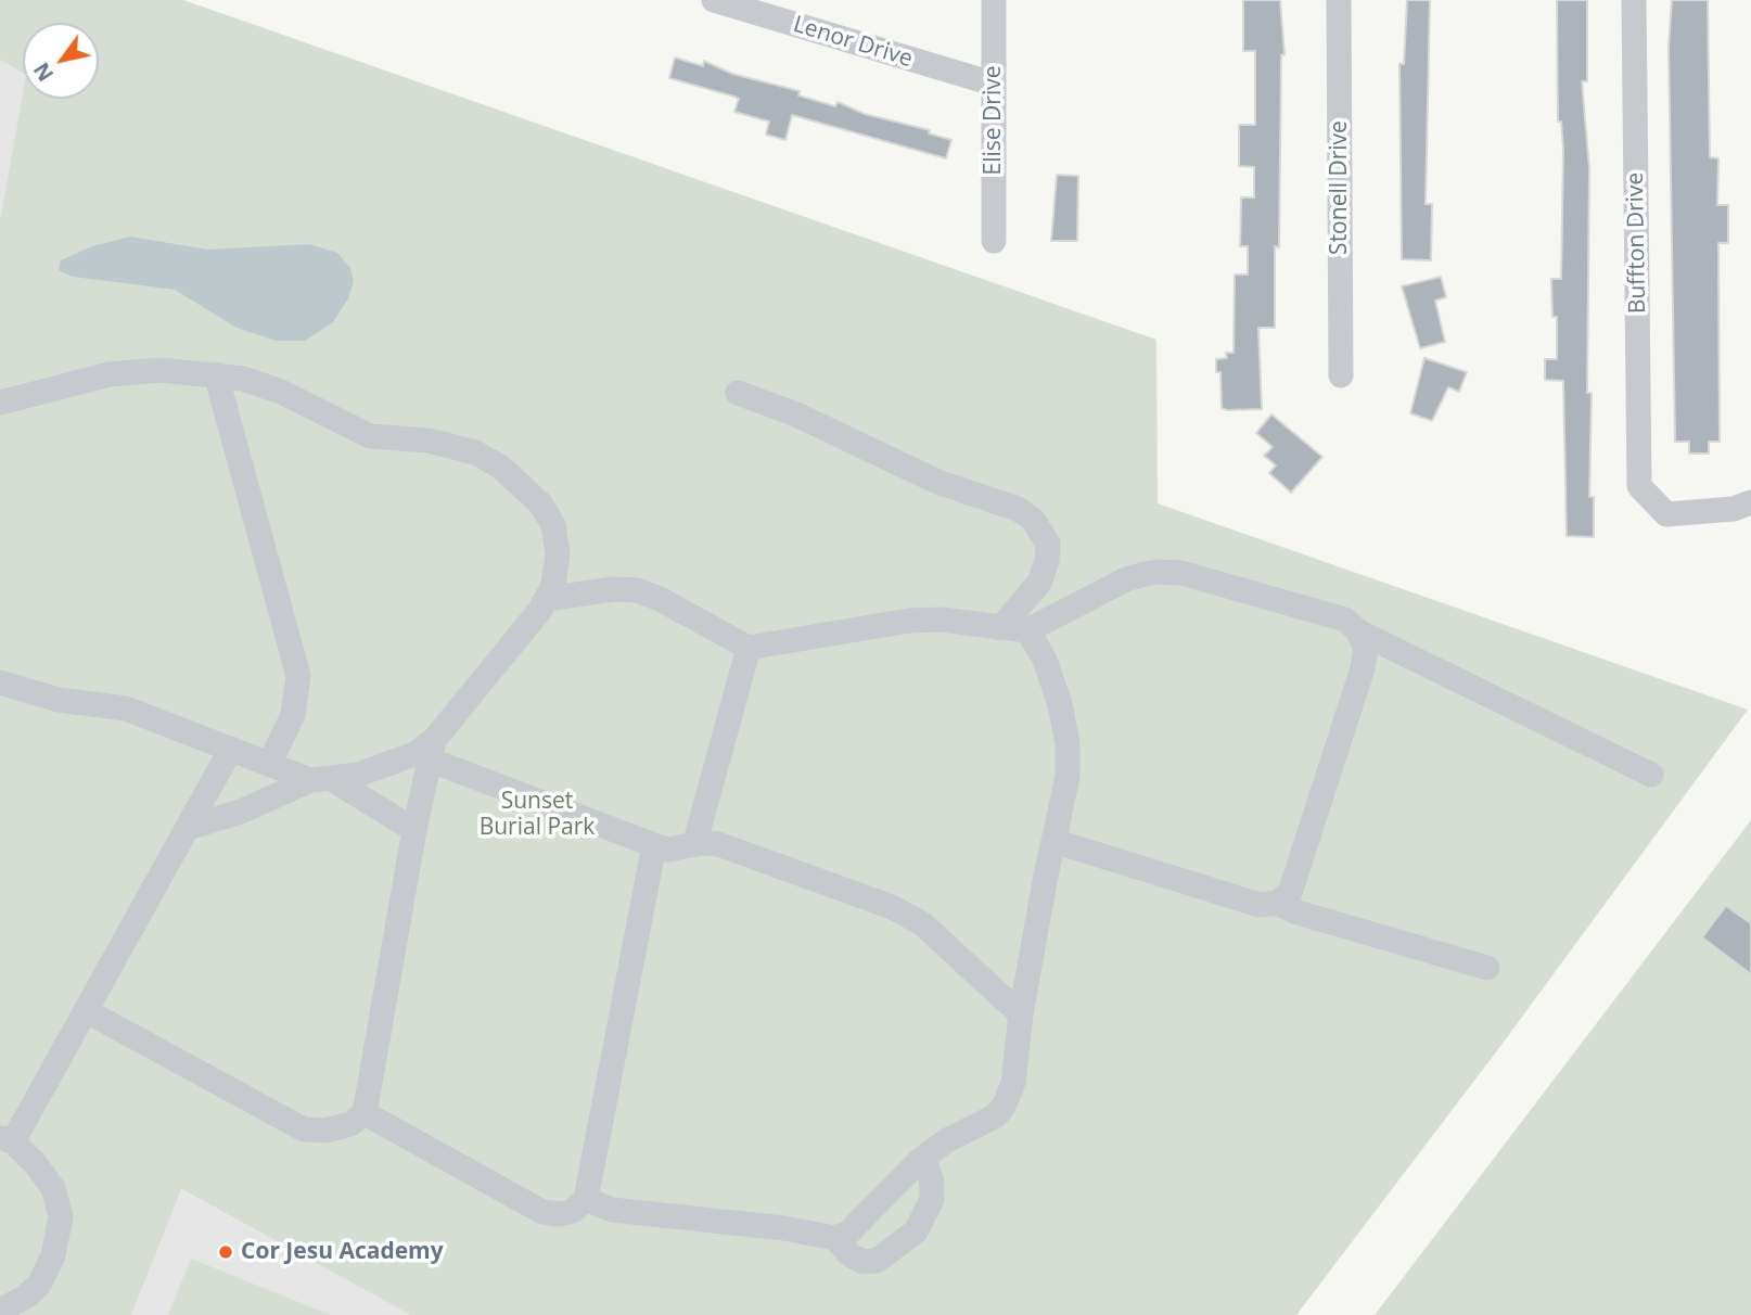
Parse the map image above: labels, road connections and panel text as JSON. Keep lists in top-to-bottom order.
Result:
{
  "streets": {
    "street": [
      "Lenor Drive",
      "Elise Drive",
      "Stonell Drive",
      "Buffton Drive"
    ]
  },
  "crossings": [
    ["Lenor Drive", "Elise Drive"]
  ],
  "parks": ["Sunset Burial Park"],
  "places": ["Cor Jesu Academy"],
  "north": "bottom left"
}
